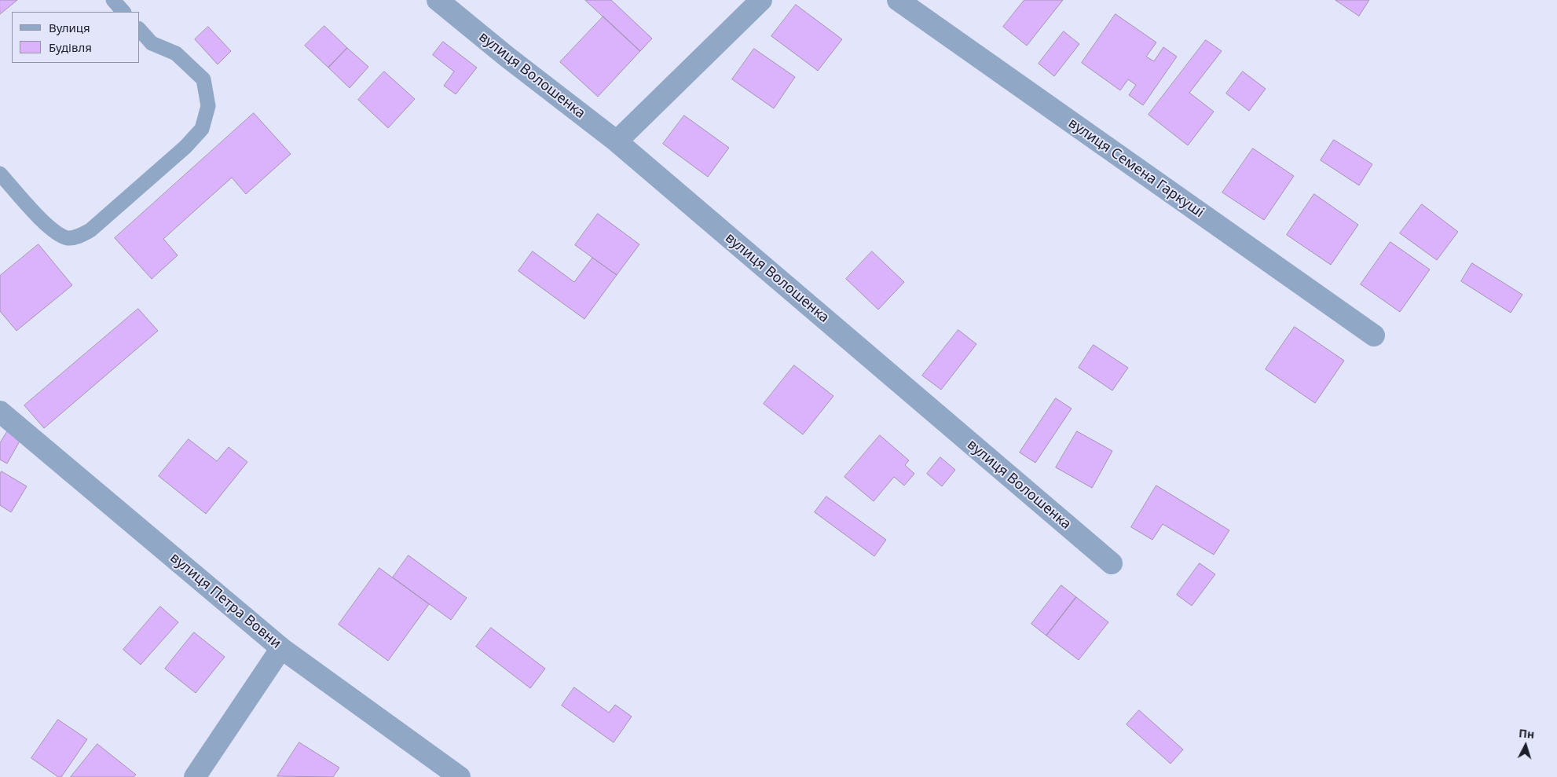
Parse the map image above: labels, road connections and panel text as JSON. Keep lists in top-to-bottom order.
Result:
{
  "streets": {
    "street": ["вулиця Волошенка", "вулиця Семена Гаркуші", "вулиця Петра Вовни"]
  },
  "legend": ["Вулиця", "Будівля"],
  "north": "top"
}
